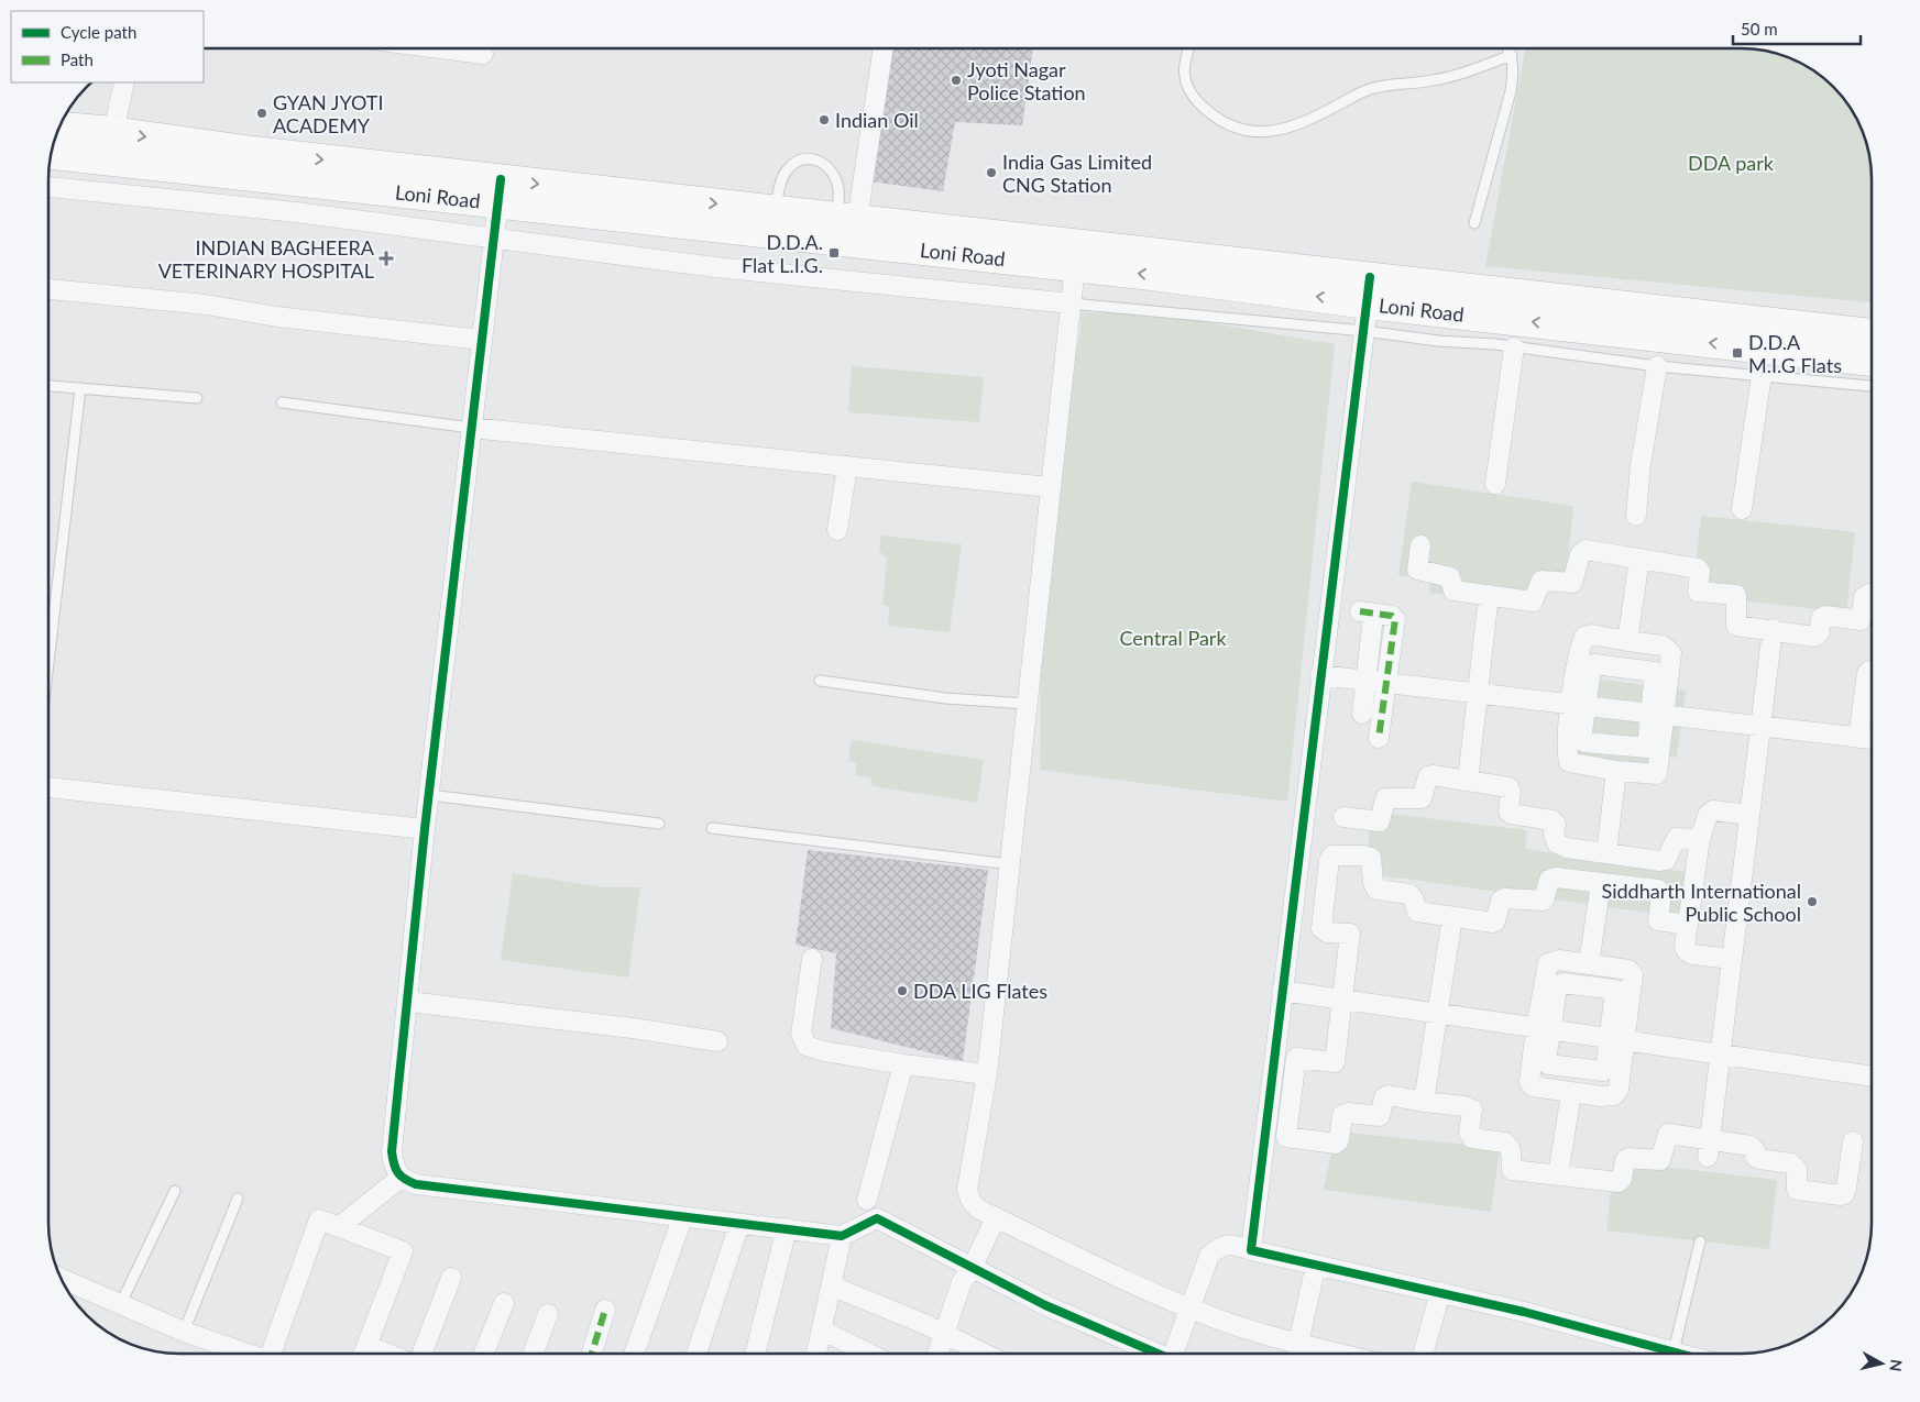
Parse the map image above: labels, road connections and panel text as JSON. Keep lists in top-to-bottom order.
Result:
{
  "streets": {
    "highway": ["Loni Road"]
  },
  "parks": ["DDA park", "Central Park"],
  "places": {
    "other": [
      "Jyoti Nagar Police Station",
      "GYAN JYOTI ACADEMY",
      "Indian Oil",
      "India Gas Limited CNG Station",
      "Siddharth International Public School",
      "DDA LIG Flates"
    ],
    "transit": ["D.D.A. Flat L.I.G.", "D.D.A M.I.G Flats"],
    "health": ["INDIAN BAGHEERA VETERINARY HOSPITAL"]
  },
  "legend": ["Cycle path", "Path"],
  "scale_bar": "50 m",
  "north": "right"
}
